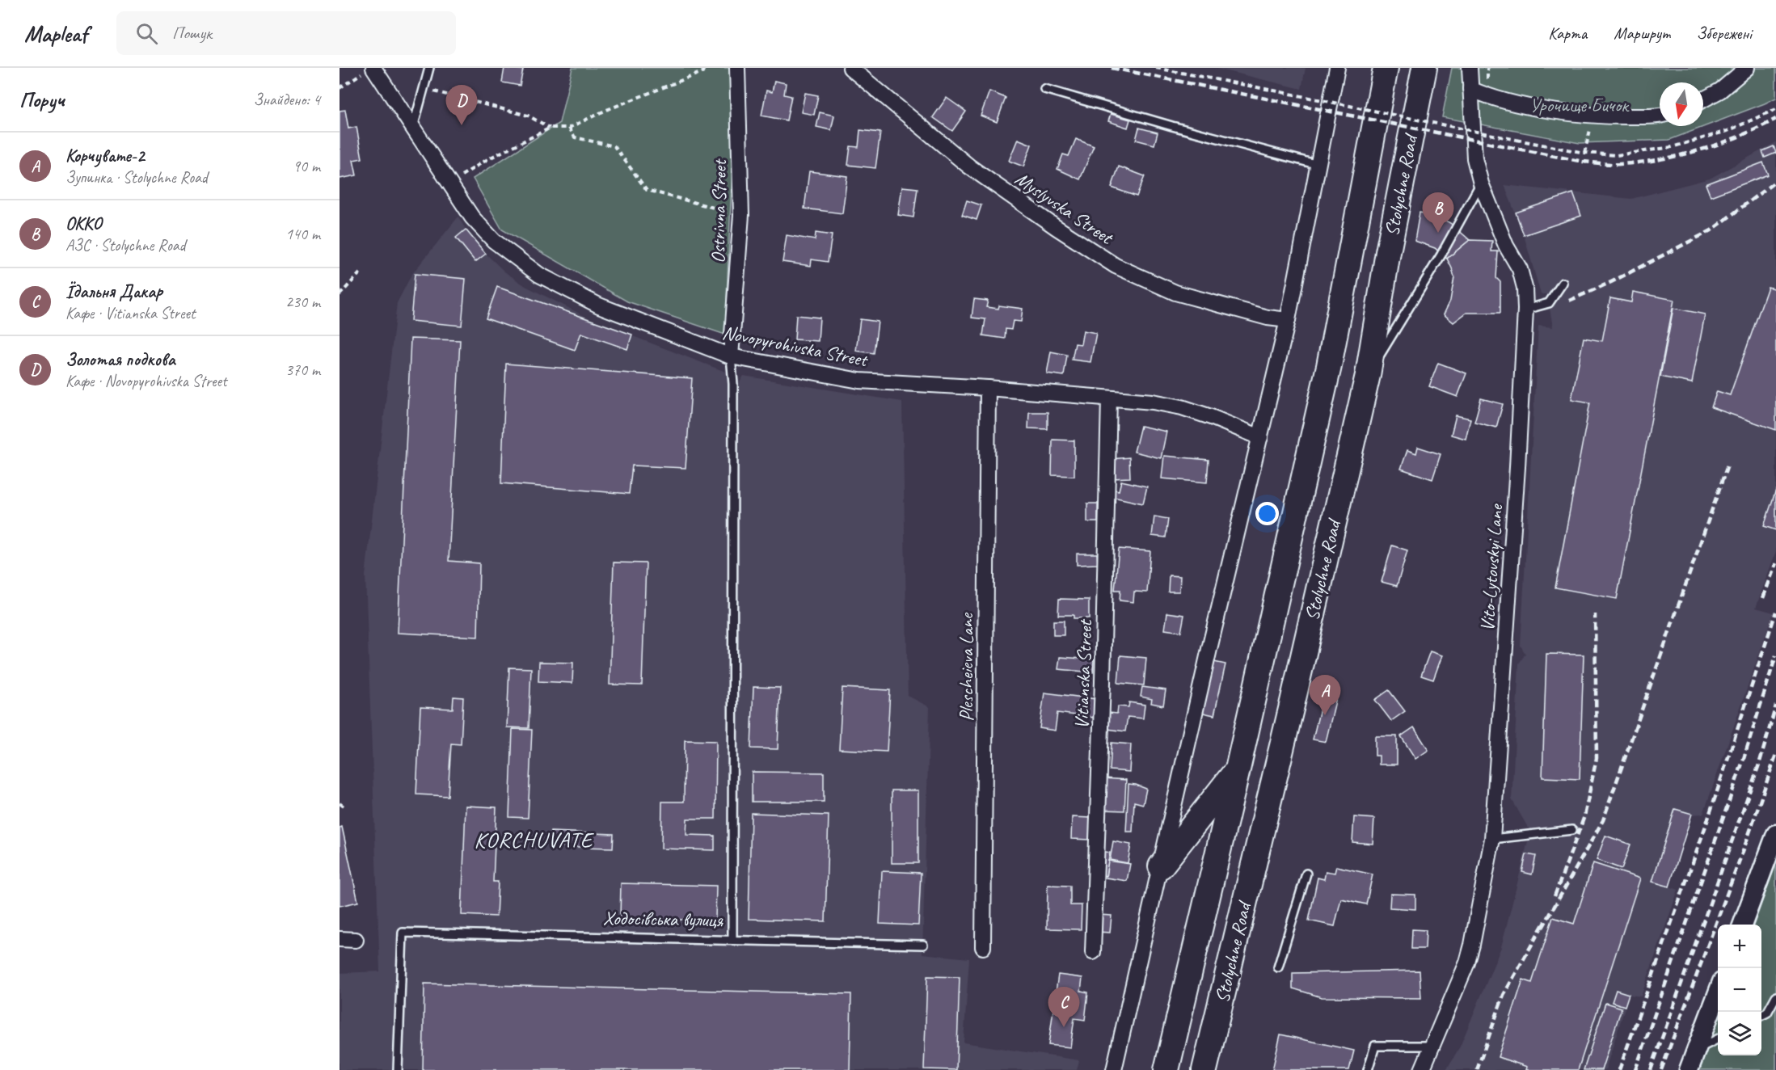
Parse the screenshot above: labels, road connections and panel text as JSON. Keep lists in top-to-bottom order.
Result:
{
  "streets": {
    "highway": ["Stolychne Road"],
    "street": [
      "Myslyvska Street",
      "Ostrivna Street",
      "Novopyrohivska Street",
      "Vito-Lytovskyi Lane",
      "Plescheieva Lane",
      "Vitianska Street"
    ],
    "lane": ["Ходосівська вулиця"]
  },
  "crossings": [
    ["Ostrivna Street", "Novopyrohivska Street"],
    ["Novopyrohivska Street", "Plescheieva Lane"],
    ["Novopyrohivska Street", "Vitianska Street"]
  ],
  "districts": ["KORCHUVATE"],
  "parks": ["Урочище Бичок"],
  "north": "bottom",
  "page": {
    "header": "Mapleaf",
    "search": "Пошук",
    "nav": ["Карта", "Маршрут", "Збережені"],
    "heading": ["Поруч", "Знайдено: 4"],
    "pins": [
      "D",
      "B",
      "A",
      "C"
    ],
    "list": [
      {
        "mark": "A",
        "name": "Корчувате-2",
        "note": "Зупинка · Stolychne Road",
        "value": "90 m"
      },
      {
        "mark": "B",
        "name": "OKKO",
        "note": "АЗС · Stolychne Road",
        "value": "140 m"
      },
      {
        "mark": "C",
        "name": "Їдальня Дакар",
        "note": "Кафе · Vitianska Street",
        "value": "230 m"
      },
      {
        "mark": "D",
        "name": "Золотая подкова",
        "note": "Кафе · Novopyrohivska Street",
        "value": "370 m"
      }
    ],
    "map_buttons": ["+", "−"]
  }
}
